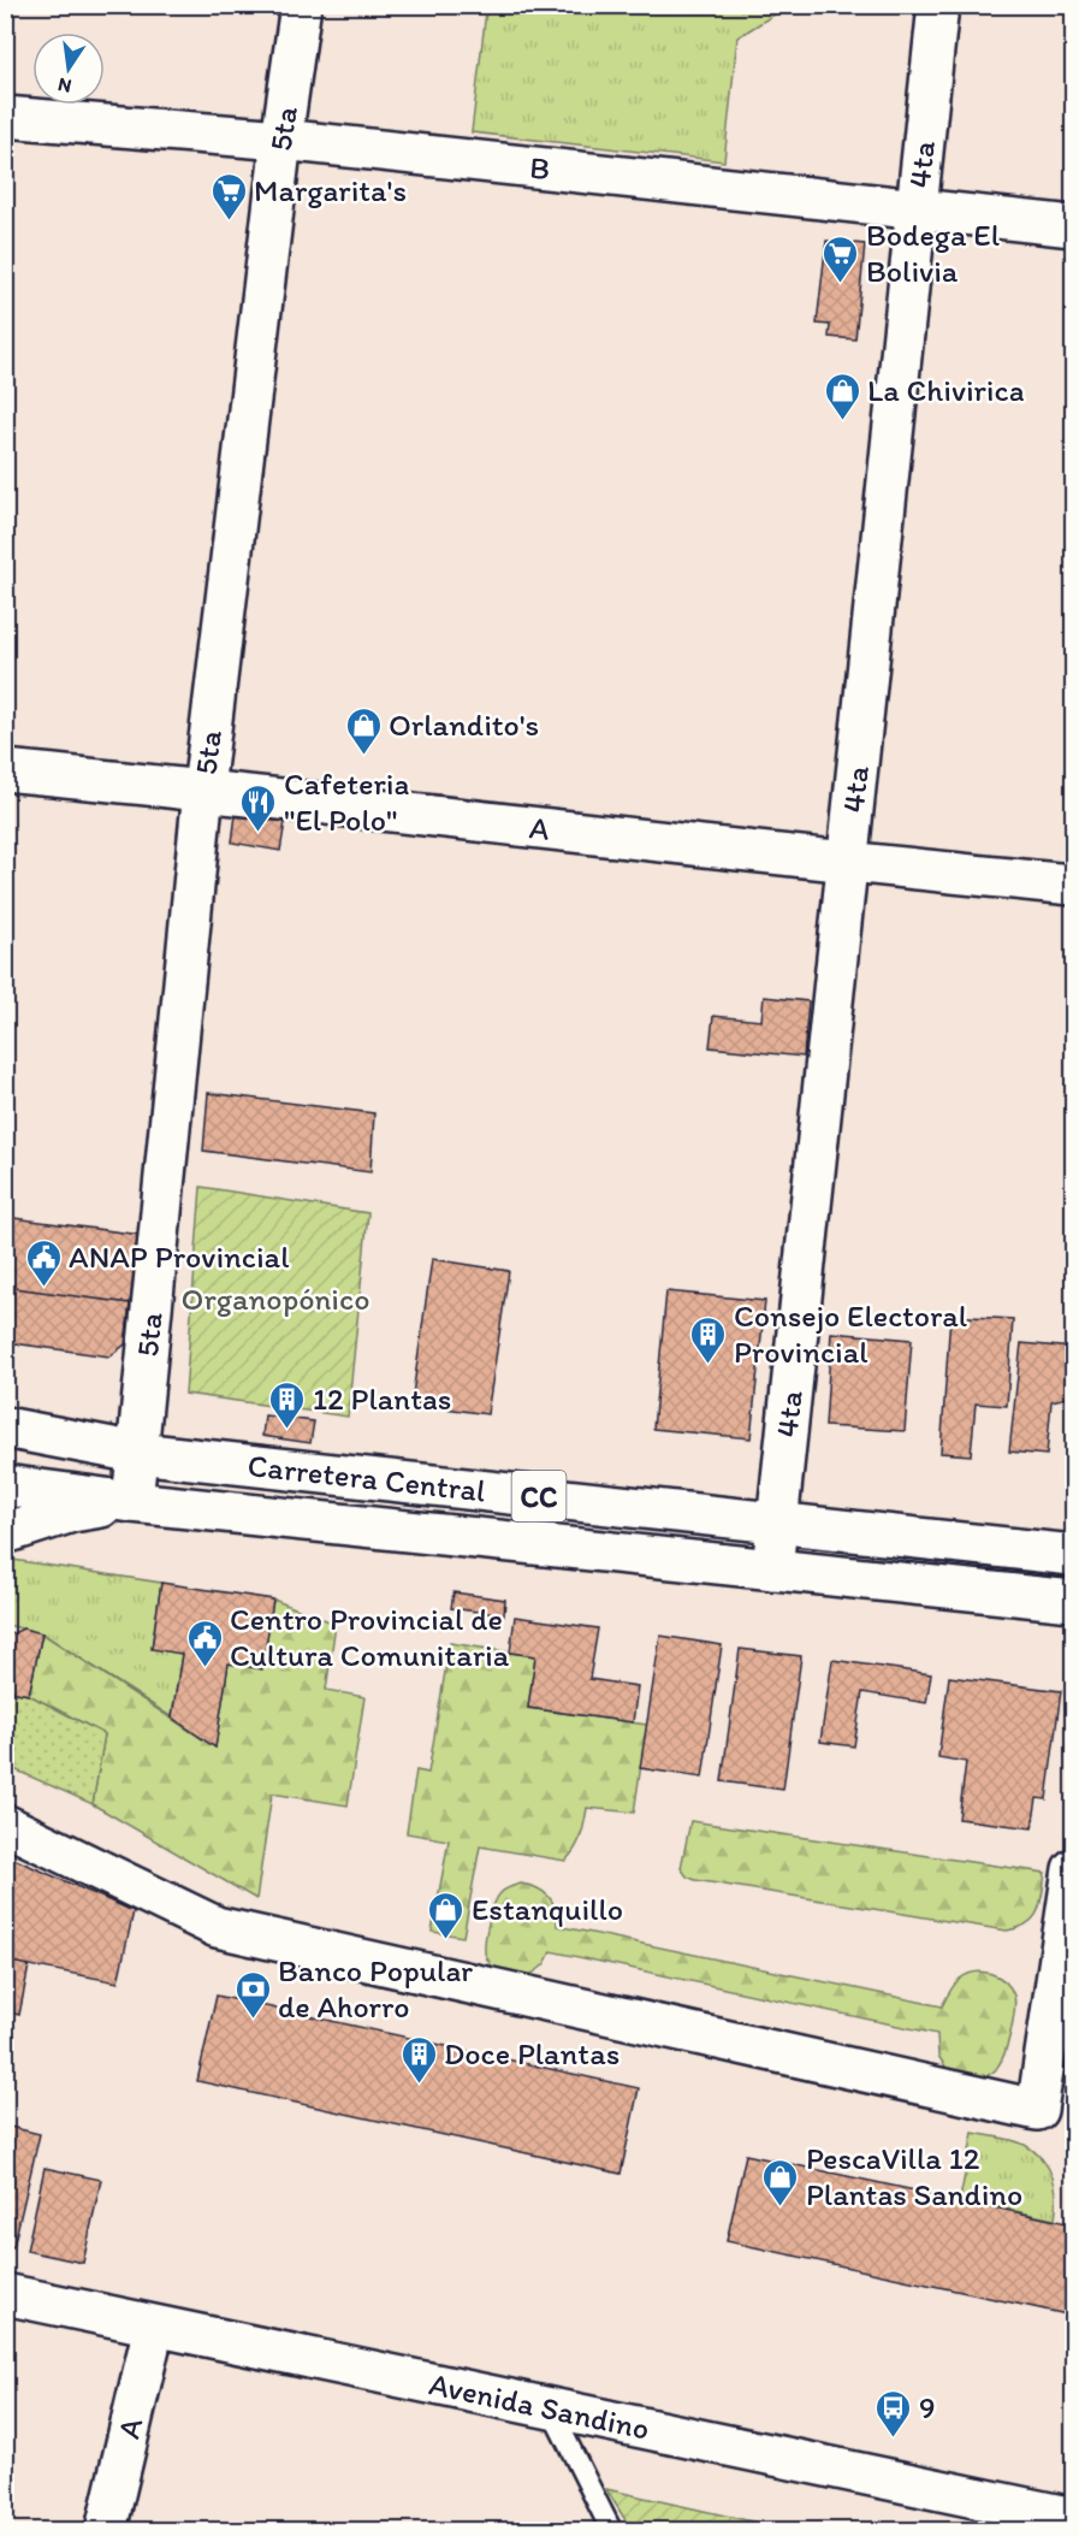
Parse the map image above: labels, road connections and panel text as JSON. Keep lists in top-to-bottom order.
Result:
{
  "streets": {
    "street": [
      "5ta",
      "4ta",
      "B",
      "A",
      "Carretera Central",
      "CC",
      "Avenida Sandino"
    ]
  },
  "crossings": [
    ["5ta", "B"],
    ["5ta", "A"],
    ["5ta", "Carretera Central"],
    ["4ta", "B"],
    ["4ta", "A"],
    ["4ta", "Carretera Central"],
    ["A", "Avenida Sandino"]
  ],
  "parks": ["Organopónico"],
  "places": {
    "supermarket": ["Margarita's", "Bodega El Bolivia"],
    "shop": [
      "La Chivirica",
      "Orlandito's",
      "Estanquillo",
      "PescaVilla 12 Plantas Sandino"
    ],
    "restaurant": ["Cafeteria \"El Polo\""],
    "public building": ["ANAP Provincial", "Centro Provincial de Cultura Comunitaria"],
    "building": ["Consejo Electoral Provincial", "12 Plantas", "Doce Plantas"],
    "bank": ["Banco Popular de Ahorro"],
    "bus stop": ["9"]
  },
  "north": "bottom"
}
